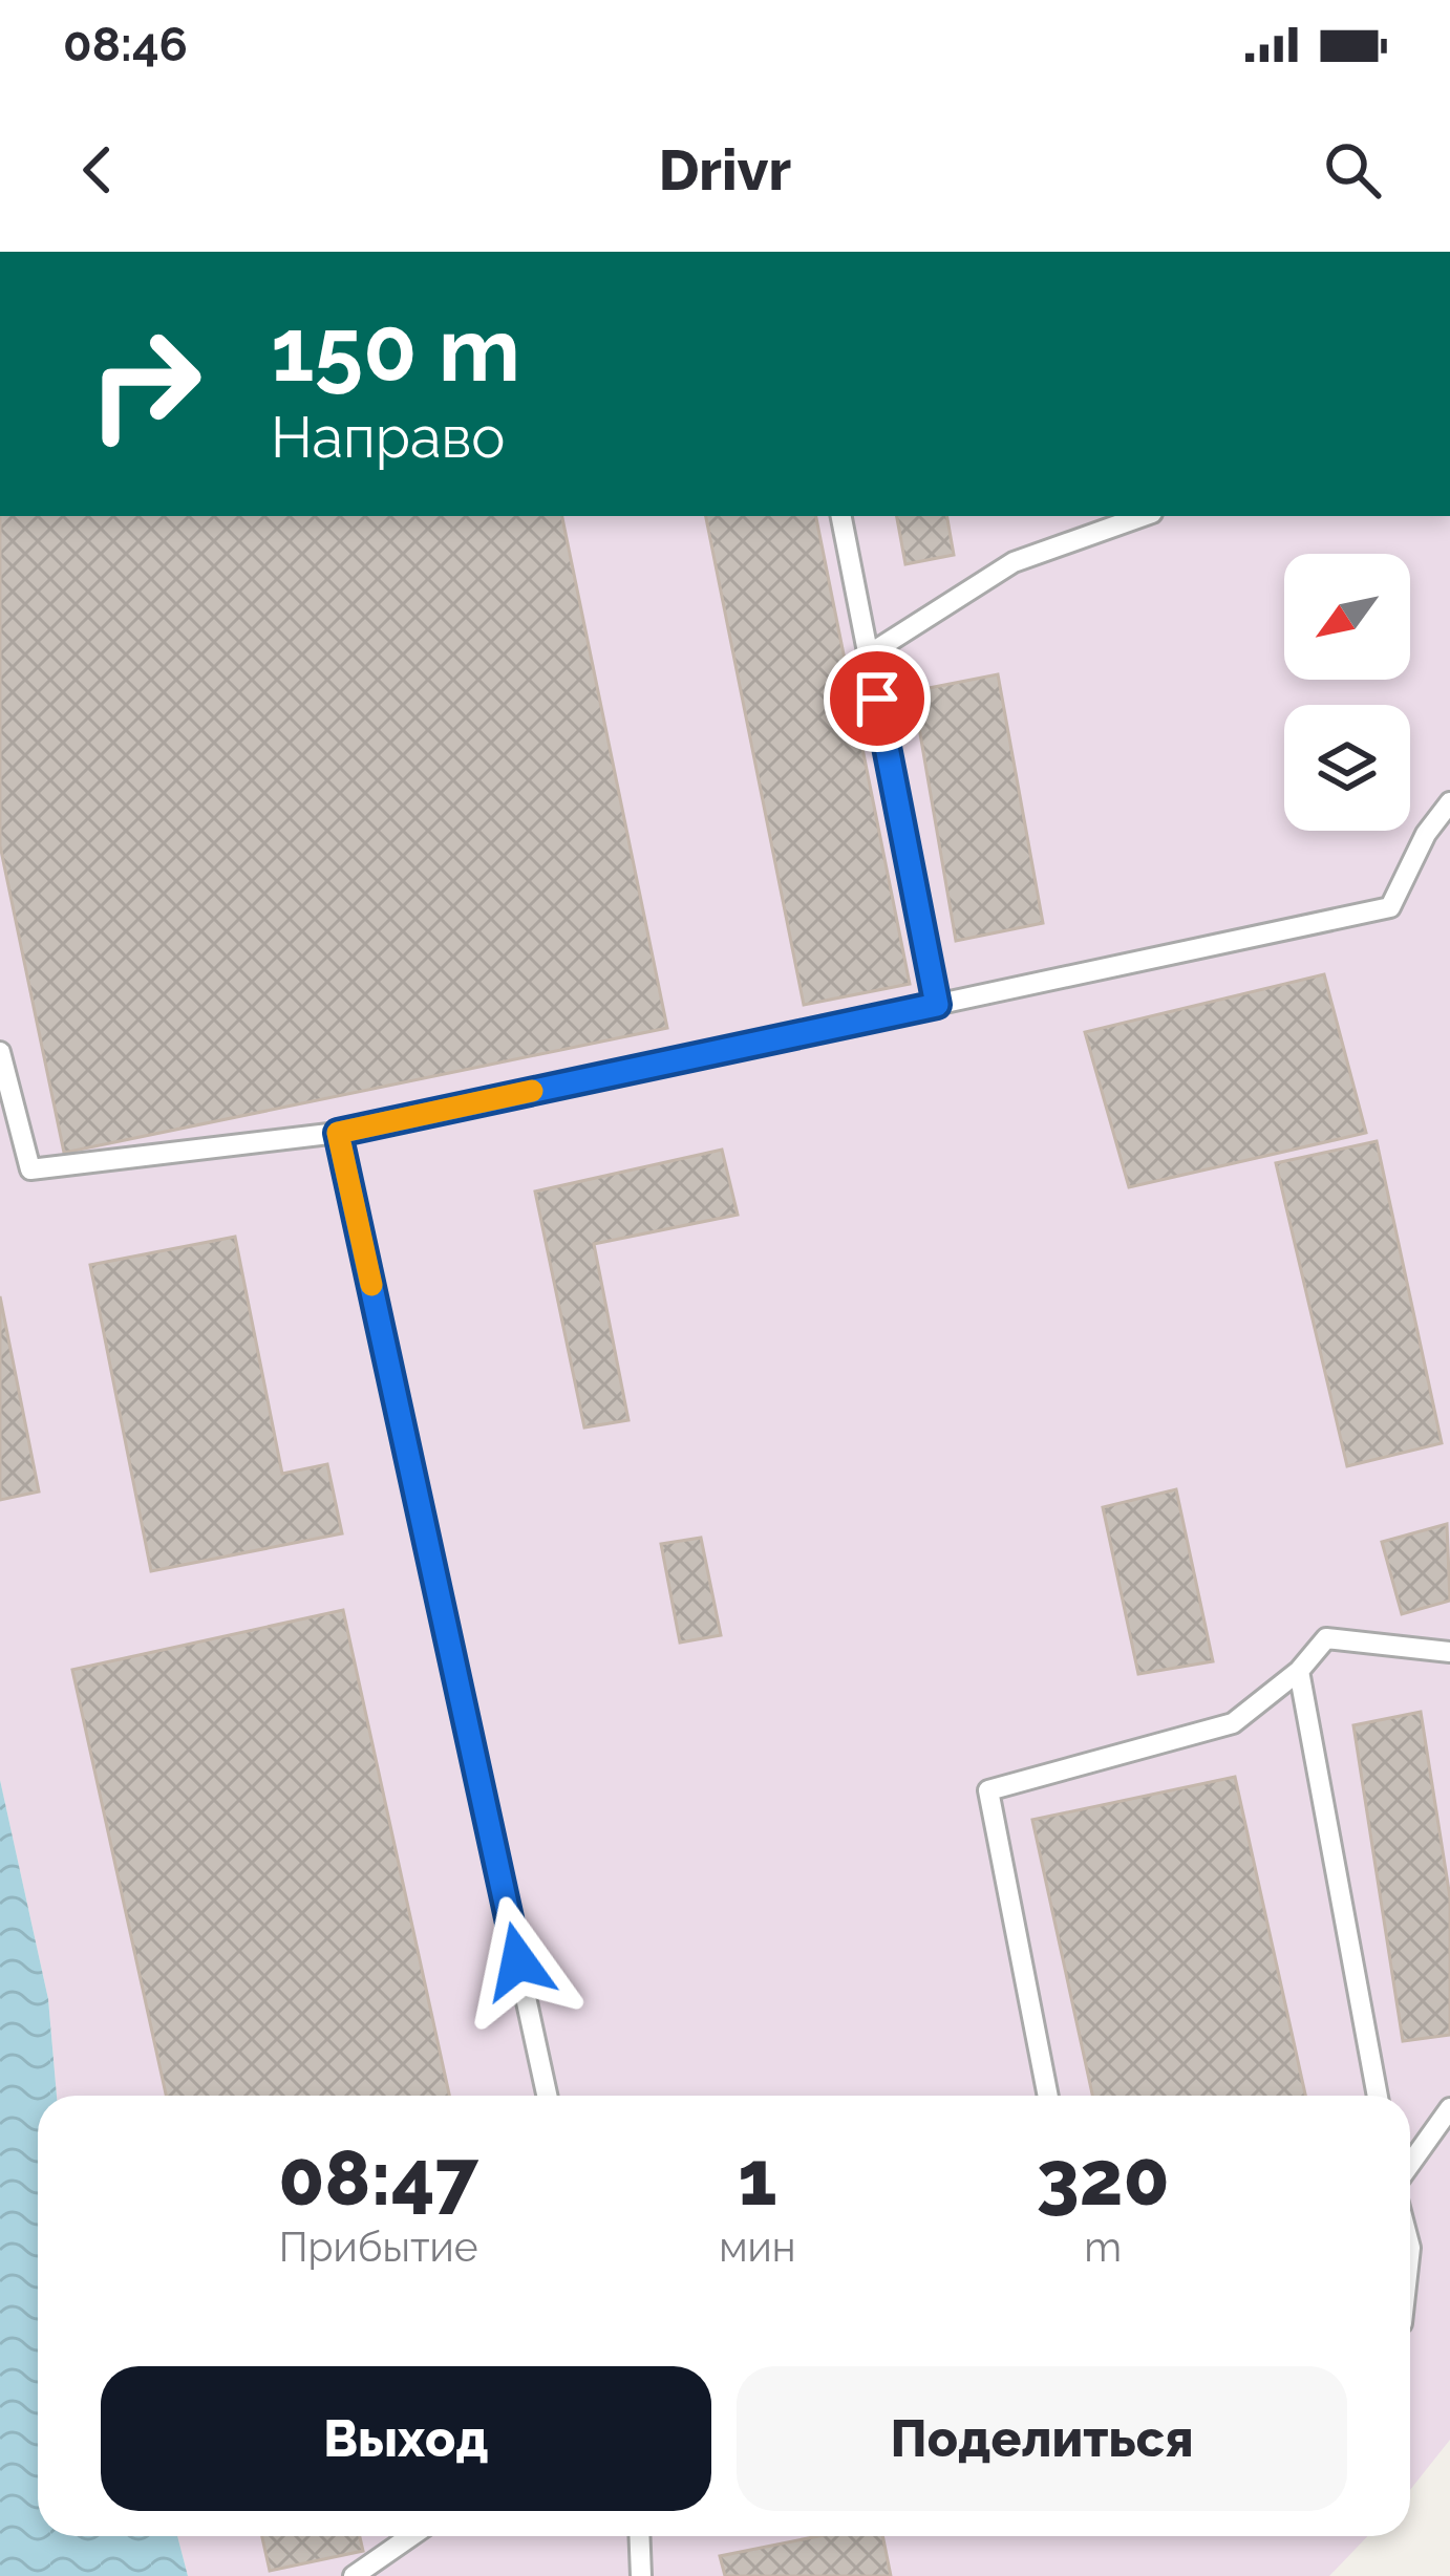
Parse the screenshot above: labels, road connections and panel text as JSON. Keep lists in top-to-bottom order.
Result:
{
  "north": "bottom left",
  "page": {
    "status": "08:46",
    "header": "Drivr",
    "turn": ["150 m", "Направо"],
    "eta": [
      "08:47",
      "Прибытие",
      "1",
      "мин",
      "320",
      "m"
    ],
    "buttons": ["Выход", "Поделиться"]
  }
}
